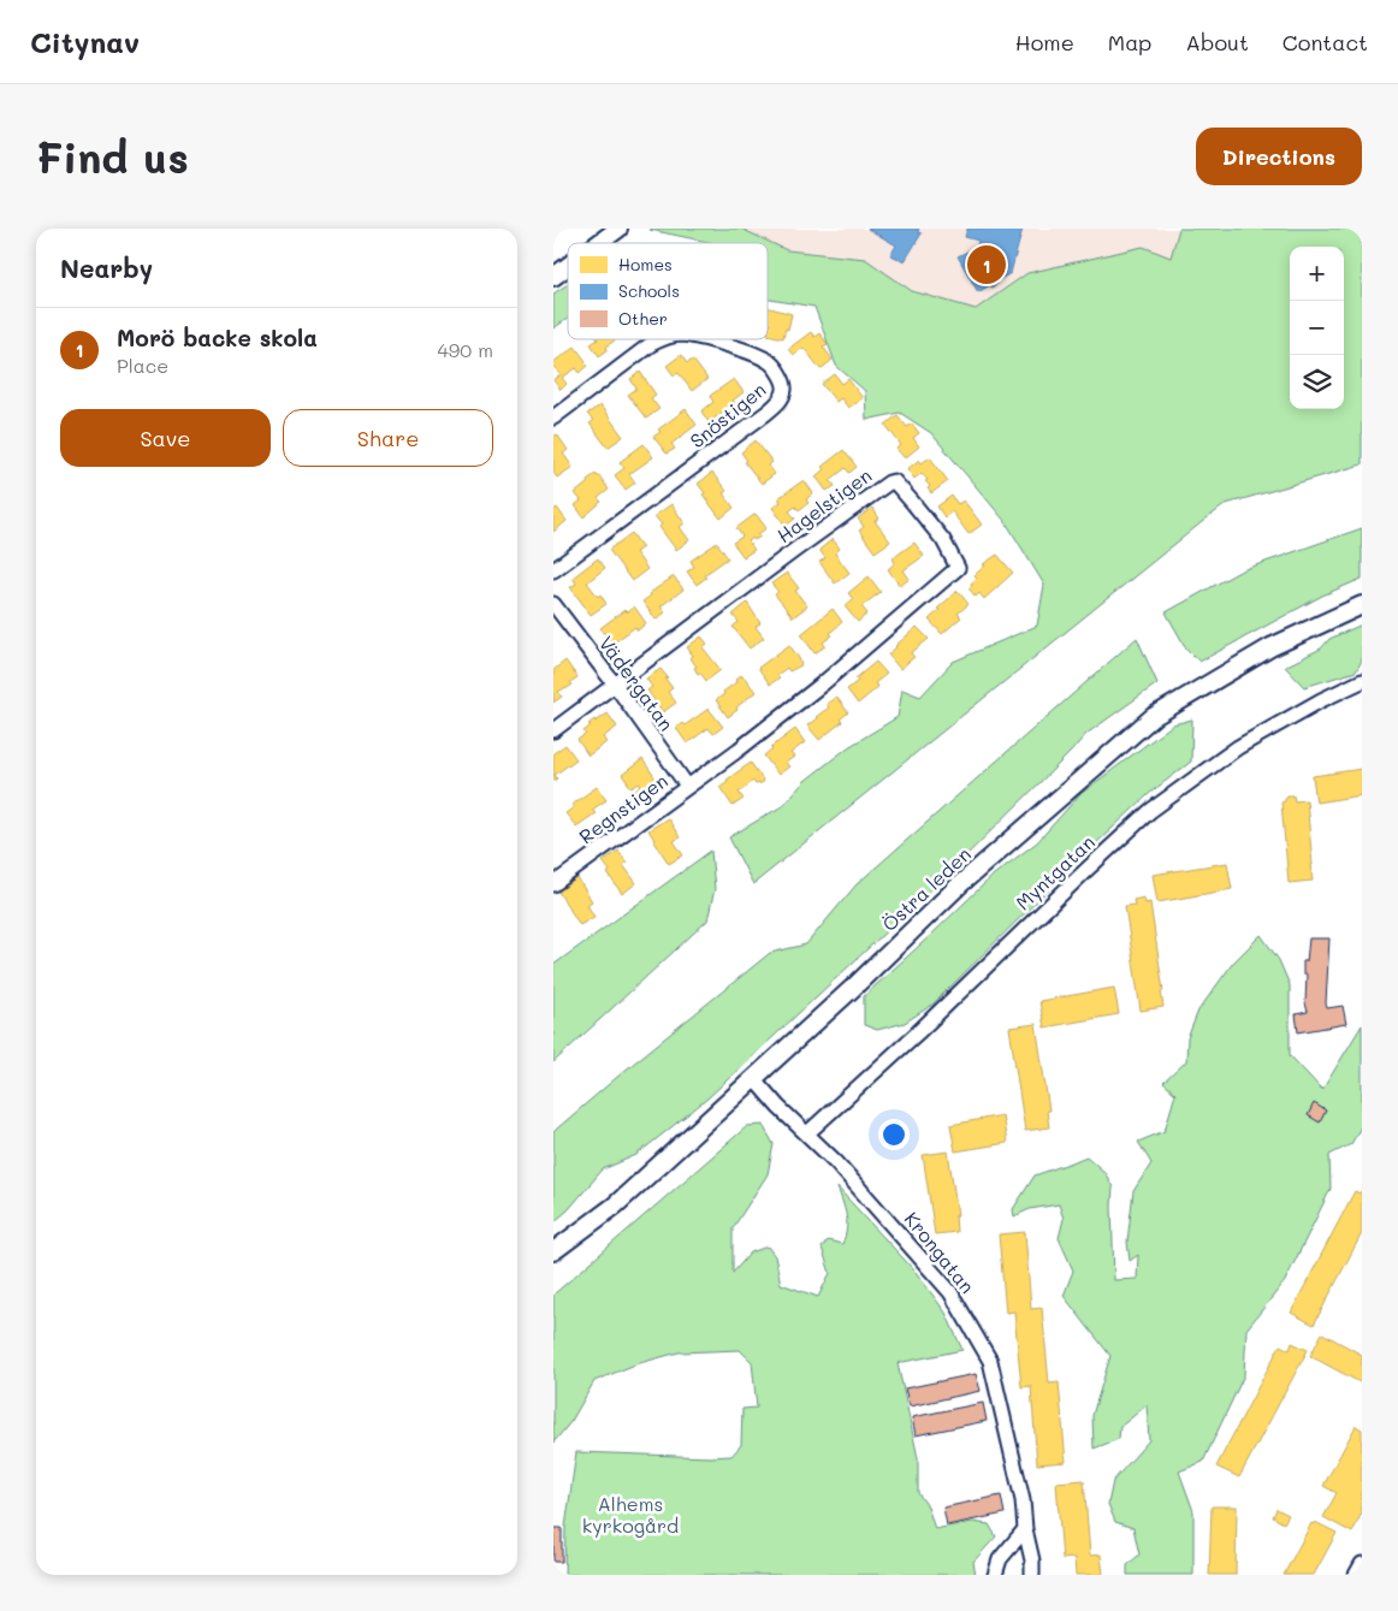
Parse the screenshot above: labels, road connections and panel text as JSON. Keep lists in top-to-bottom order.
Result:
{
  "streets": {
    "street": [
      "Snöstigen",
      "Hagelstigen",
      "Vädergatan",
      "Regnstigen",
      "Myntgatan",
      "Östra leden",
      "Krongatan"
    ]
  },
  "crossings": [
    ["Hagelstigen", "Vädergatan"],
    ["Hagelstigen", "Regnstigen"],
    ["Vädergatan", "Regnstigen"],
    ["Myntgatan", "Krongatan"],
    ["Östra leden", "Krongatan"]
  ],
  "parks": ["Alhems kyrkogård"],
  "legend": ["Homes", "Schools", "Other"],
  "page": {
    "header": "Citynav",
    "nav": [
      "Home",
      "Map",
      "About",
      "Contact"
    ],
    "buttons": [
      "Directions",
      ["Save", "Share"]
    ],
    "title": "Find us",
    "heading": "Nearby",
    "pins": "1",
    "map_buttons": ["+", "−"],
    "list": [
      {
        "mark": "1",
        "name": "Morö backe skola",
        "note": "Place",
        "value": "490 m"
      }
    ]
  }
}
